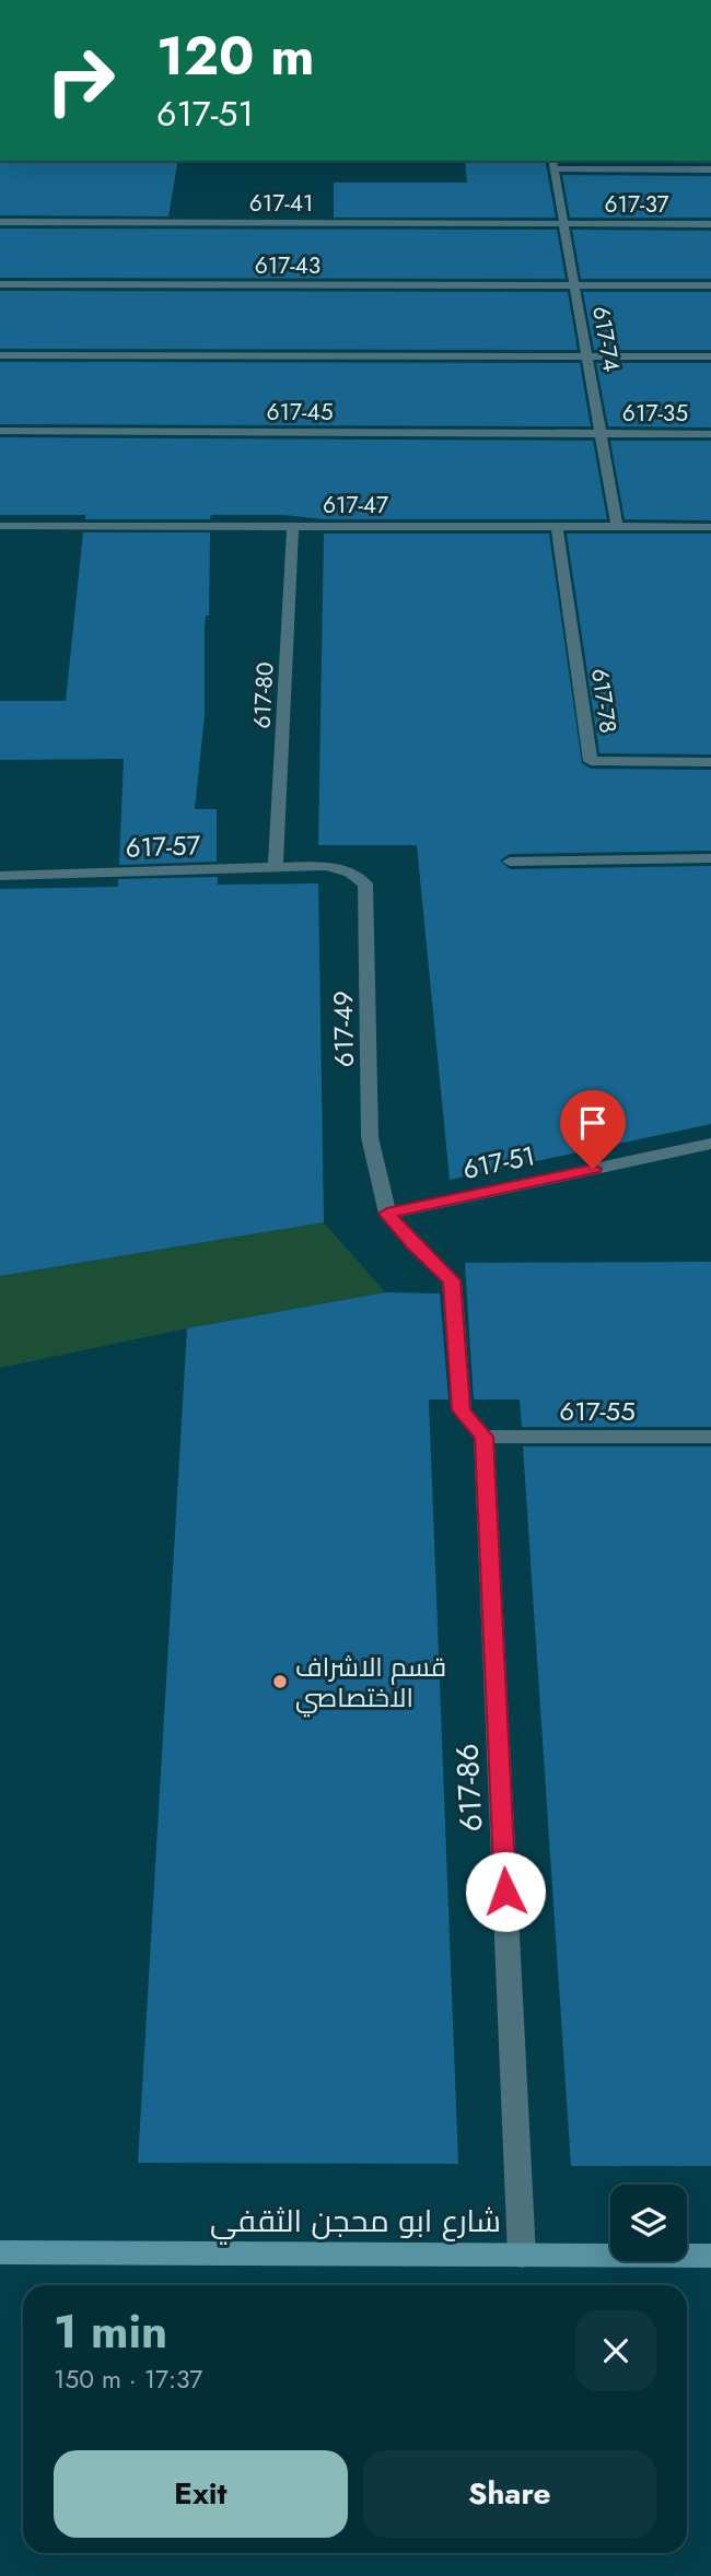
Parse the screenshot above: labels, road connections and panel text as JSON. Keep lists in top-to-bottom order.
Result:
{
  "streets": {
    "street": [
      "617-41",
      "617-37",
      "617-43",
      "617-74",
      "617-45",
      "617-35",
      "617-47",
      "617-80",
      "617-78",
      "617-57",
      "617-49",
      "617-51",
      "617-55",
      "617-86",
      "شارع ابو محجن الثقفي"
    ]
  },
  "crossings": [
    ["617-41", "617-37"],
    ["617-41", "617-74"],
    ["617-37", "617-74"],
    ["617-43", "617-74"],
    ["617-74", "617-45"],
    ["617-74", "617-35"],
    ["617-74", "617-47"],
    ["617-45", "617-35"],
    ["617-47", "617-80"],
    ["617-47", "617-78"],
    ["617-80", "617-57"],
    ["617-57", "617-49"],
    ["617-49", "617-51"],
    ["617-55", "617-86"],
    ["617-86", "شارع ابو محجن الثقفي"]
  ],
  "places": ["قسم الاشراف الاختصاصي"],
  "page": {
    "turn": ["120 m", "617-51"],
    "heading": ["1 min", "150 m · 17:37"],
    "buttons": ["Exit", "Share"]
  }
}
